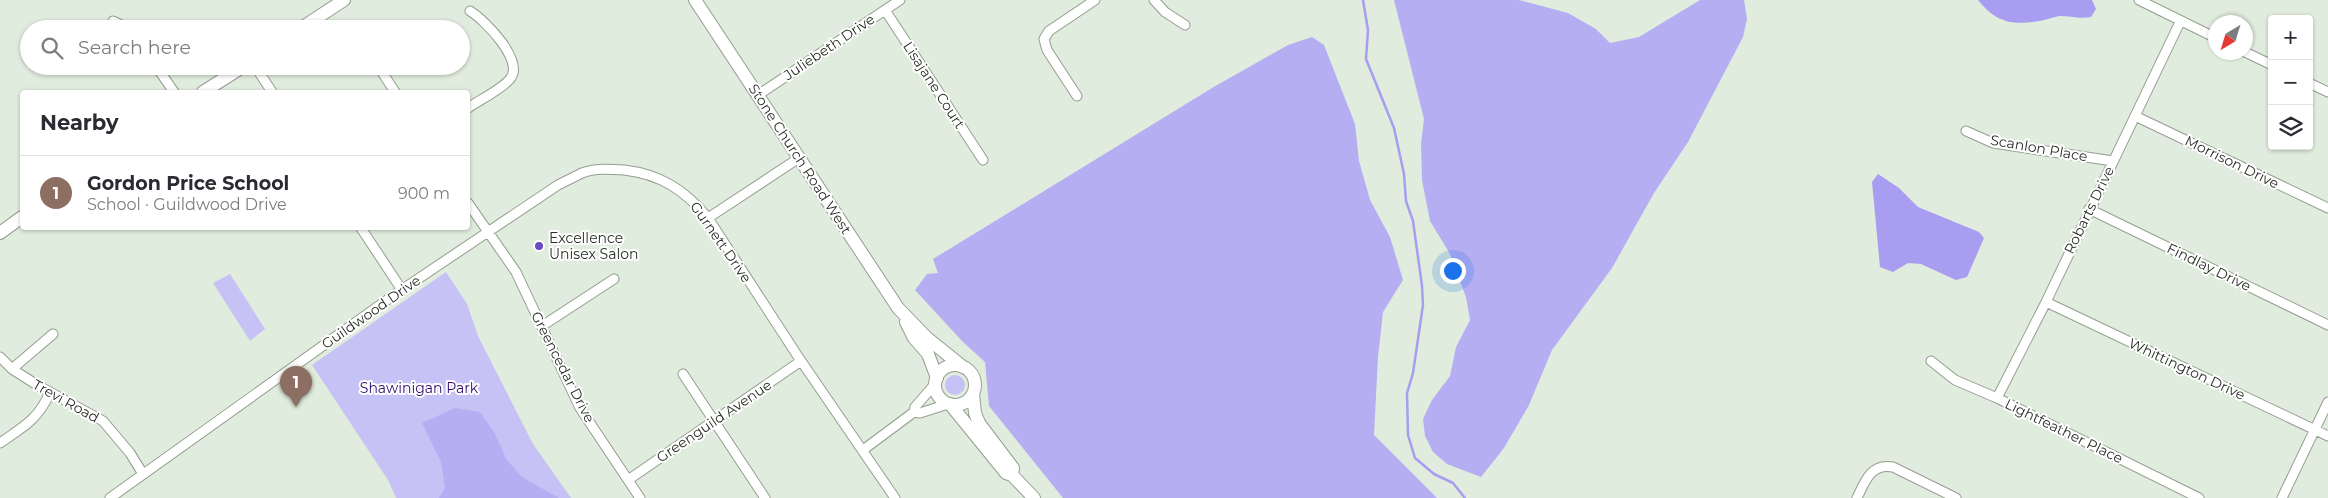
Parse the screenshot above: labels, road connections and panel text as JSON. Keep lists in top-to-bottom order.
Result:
{
  "streets": {
    "main road": ["Stone Church Road West"],
    "street": [
      "Juliebeth Drive",
      "Lisajane Court",
      "Scanlon Place",
      "Morrison Drive",
      "Robarts Drive",
      "Gurnett Drive",
      "Findlay Drive",
      "Guildwood Drive",
      "Greencedar Drive",
      "Whittington Drive",
      "Trevi Road",
      "Greenguild Avenue",
      "Lightfeather Place"
    ]
  },
  "crossings": [
    ["Juliebeth Drive", "Lisajane Court"],
    ["Juliebeth Drive", "Stone Church Road West"],
    ["Scanlon Place", "Robarts Drive"],
    ["Morrison Drive", "Robarts Drive"],
    ["Robarts Drive", "Findlay Drive"],
    ["Robarts Drive", "Whittington Drive"],
    ["Robarts Drive", "Lightfeather Place"],
    ["Gurnett Drive", "Guildwood Drive"],
    ["Gurnett Drive", "Greencedar Drive"],
    ["Gurnett Drive", "Greenguild Avenue"],
    ["Guildwood Drive", "Greencedar Drive"],
    ["Guildwood Drive", "Trevi Road"],
    ["Greencedar Drive", "Greenguild Avenue"]
  ],
  "parks": ["Shawinigan Park"],
  "places": ["Excellence Unisex Salon"],
  "north": "bottom left",
  "page": {
    "map_buttons": ["+", "−"],
    "search": "Search here",
    "heading": "Nearby",
    "list": [
      {
        "mark": "1",
        "name": "Gordon Price School",
        "note": "School · Guildwood Drive",
        "value": "900 m"
      }
    ],
    "pins": "1"
  }
}
